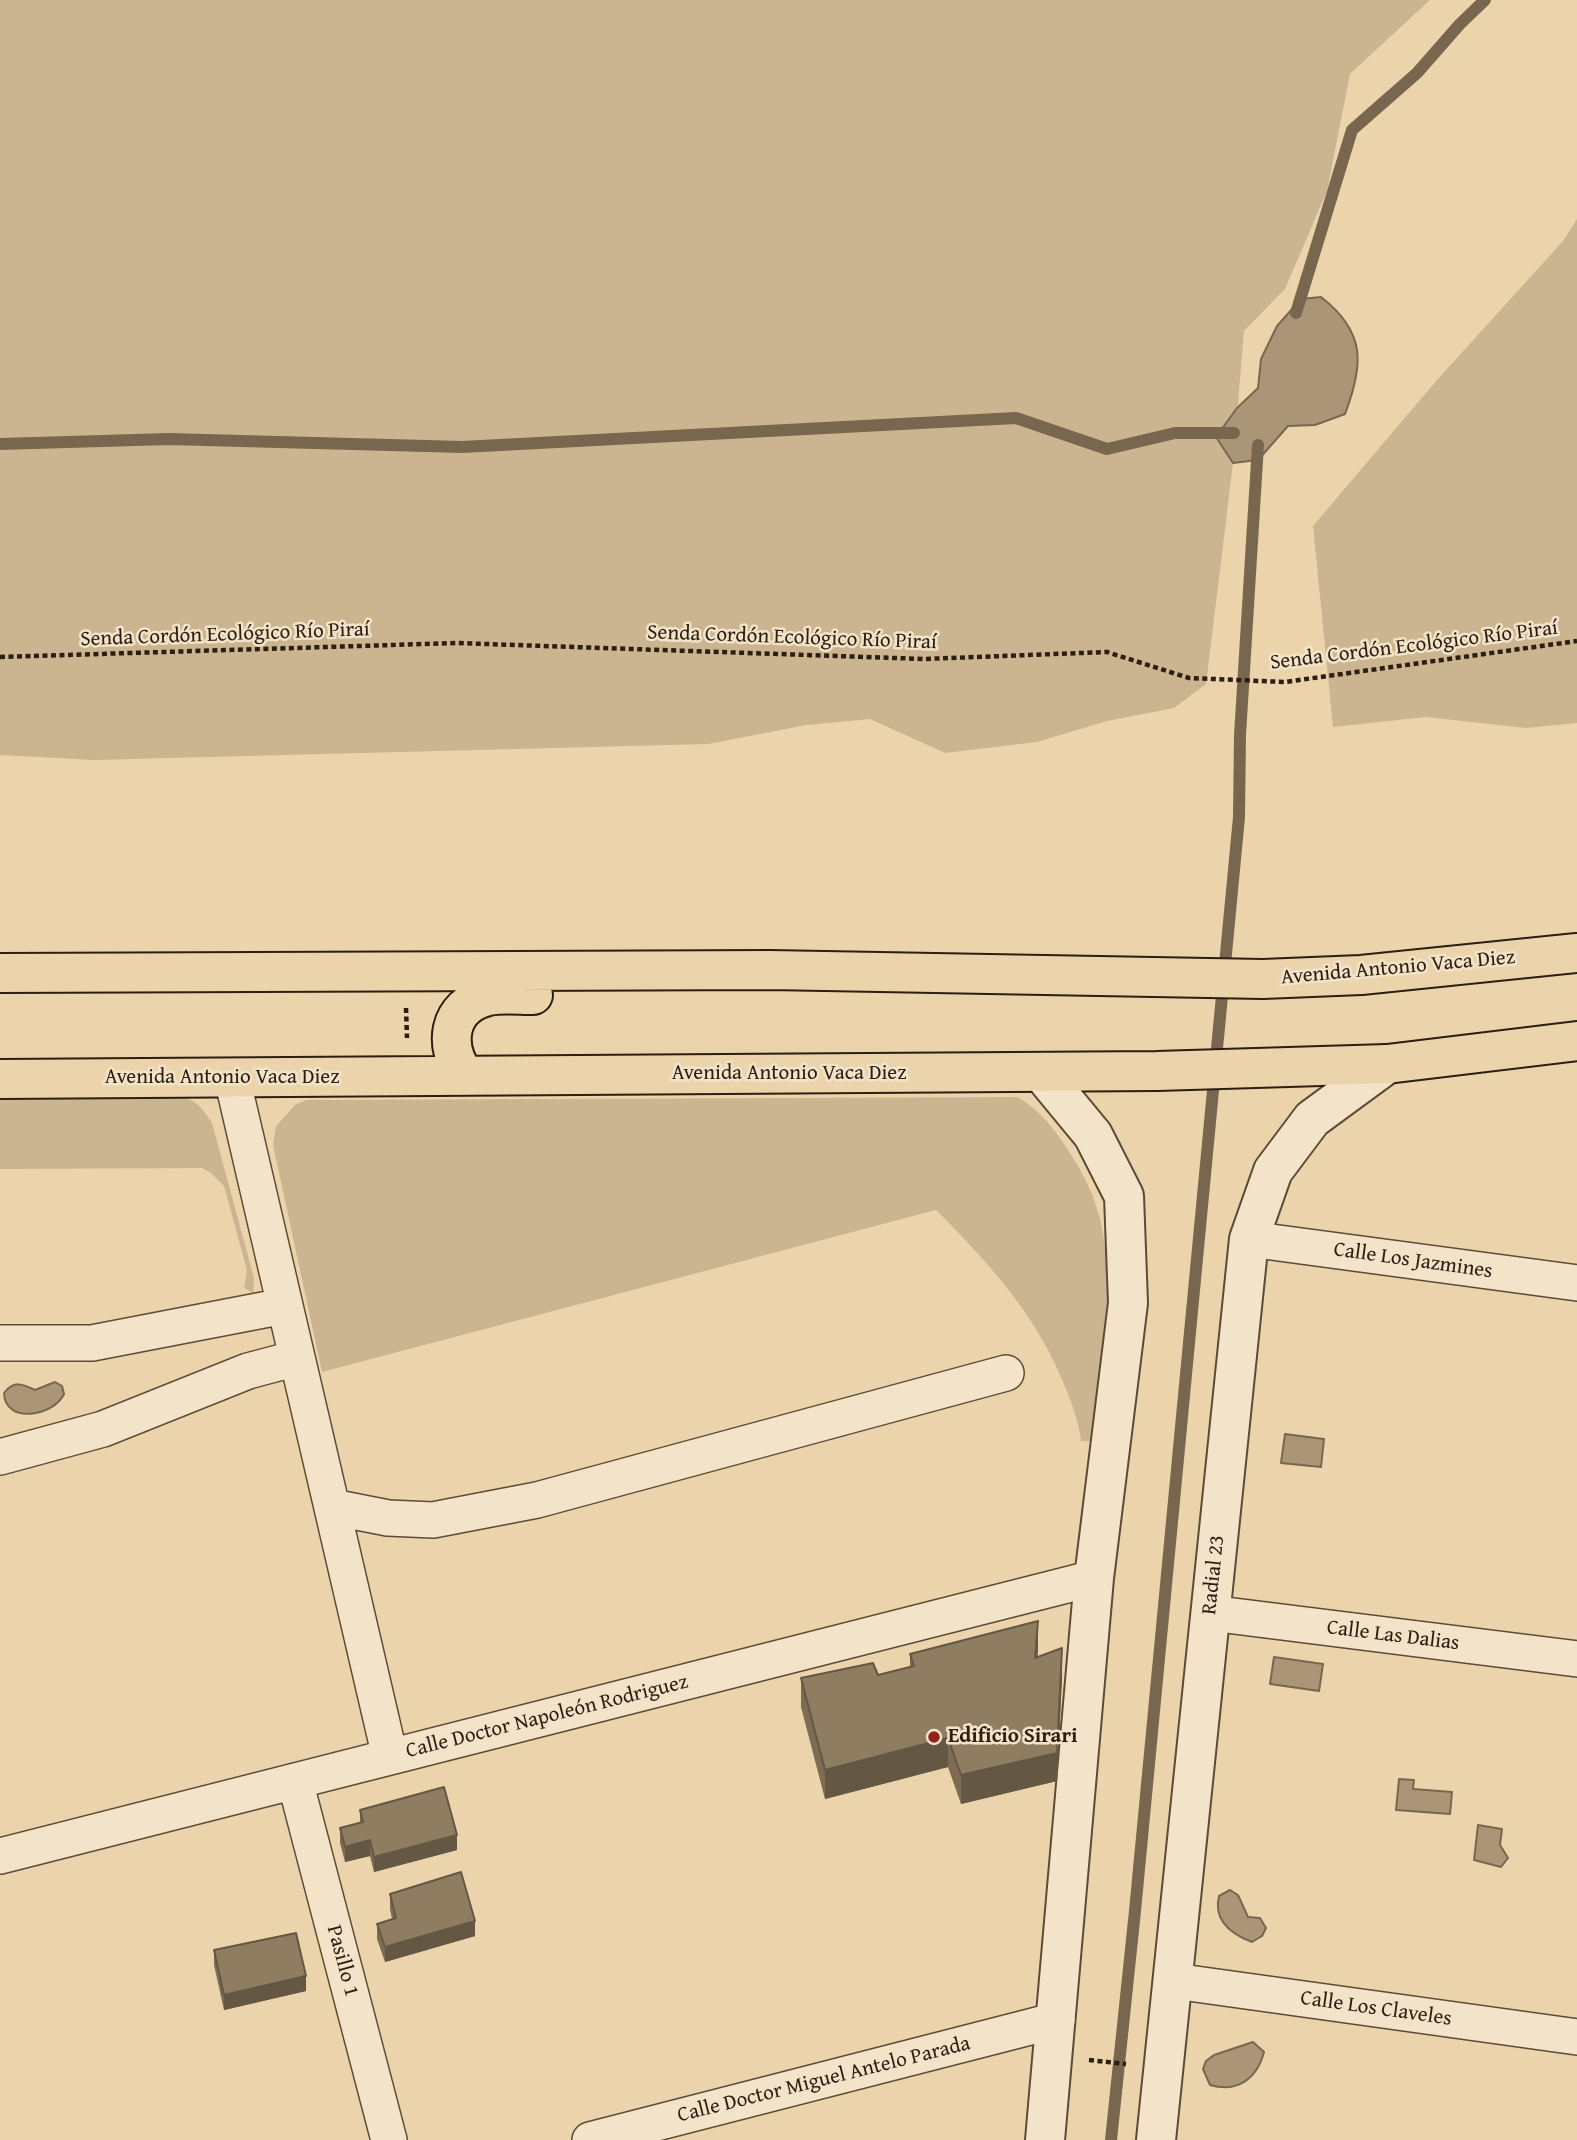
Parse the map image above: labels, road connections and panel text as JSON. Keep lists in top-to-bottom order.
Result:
{
  "streets": {
    "highway": ["Avenida Antonio Vaca Diez"],
    "street": [
      "Calle Los Jazmines",
      "Radial 23",
      "Calle Las Dalias",
      "Calle Doctor Napoleón Rodriguez",
      "Pasillo 1",
      "Calle Los Claveles",
      "Calle Doctor Miguel Antelo Parada"
    ],
    "path": ["Senda Cordón Ecológico Río Piraí"]
  },
  "crossings": [
    ["Avenida Antonio Vaca Diez", "Radial 23"],
    ["Calle Los Jazmines", "Radial 23"],
    ["Radial 23", "Calle Las Dalias"],
    ["Radial 23", "Calle Los Claveles"],
    ["Calle Doctor Napoleón Rodriguez", "Pasillo 1"]
  ],
  "places": ["Edificio Sirari"]
}
